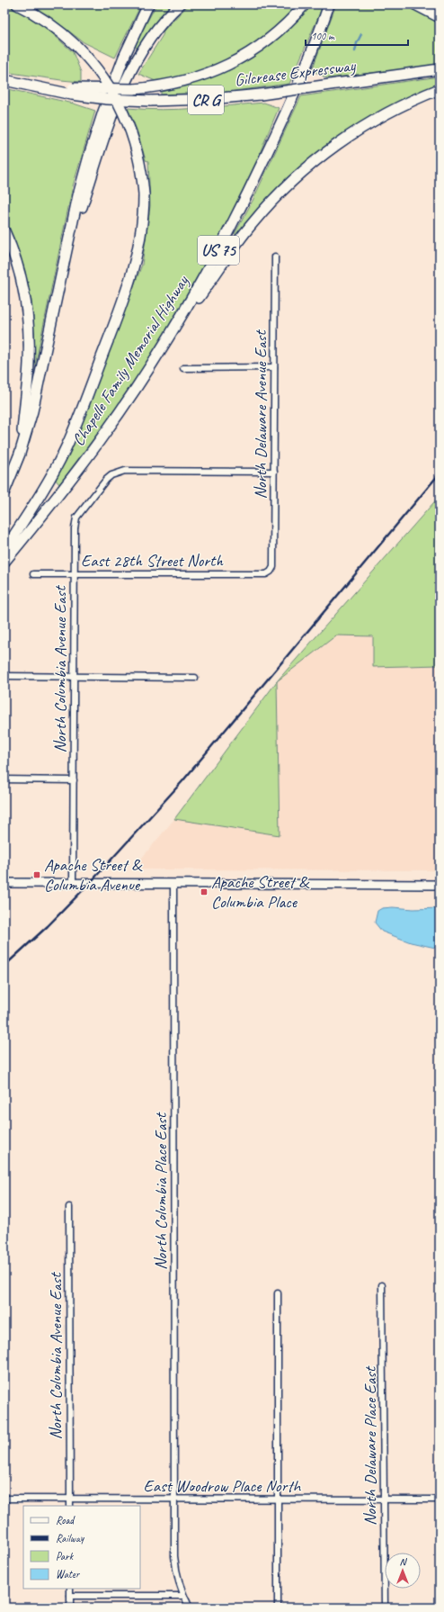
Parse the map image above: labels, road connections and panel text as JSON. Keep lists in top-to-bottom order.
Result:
{
  "streets": {
    "highway": [
      "Gilcrease Expressway",
      "CR G",
      "US 75",
      "Chapelle Family Memorial Highway"
    ],
    "street": [
      "North Delaware Avenue East",
      "East 28th Street North",
      "North Columbia Avenue East",
      "North Columbia Place East",
      "North Delaware Place East",
      "East Woodrow Place North"
    ]
  },
  "crossings": [
    ["North Delaware Avenue East", "East 28th Street North"],
    ["North Delaware Avenue East", "North Columbia Avenue East"],
    ["East 28th Street North", "North Columbia Avenue East"],
    ["North Columbia Avenue East", "East Woodrow Place North"],
    ["North Columbia Place East", "East Woodrow Place North"],
    ["North Delaware Place East", "East Woodrow Place North"]
  ],
  "places": {
    "transit": ["Apache Street & Columbia Avenue", "Apache Street & Columbia Place"]
  },
  "legend": [
    "Road",
    "Railway",
    "Park",
    "Water"
  ],
  "scale_bar": "100 m",
  "north": "top"
}
